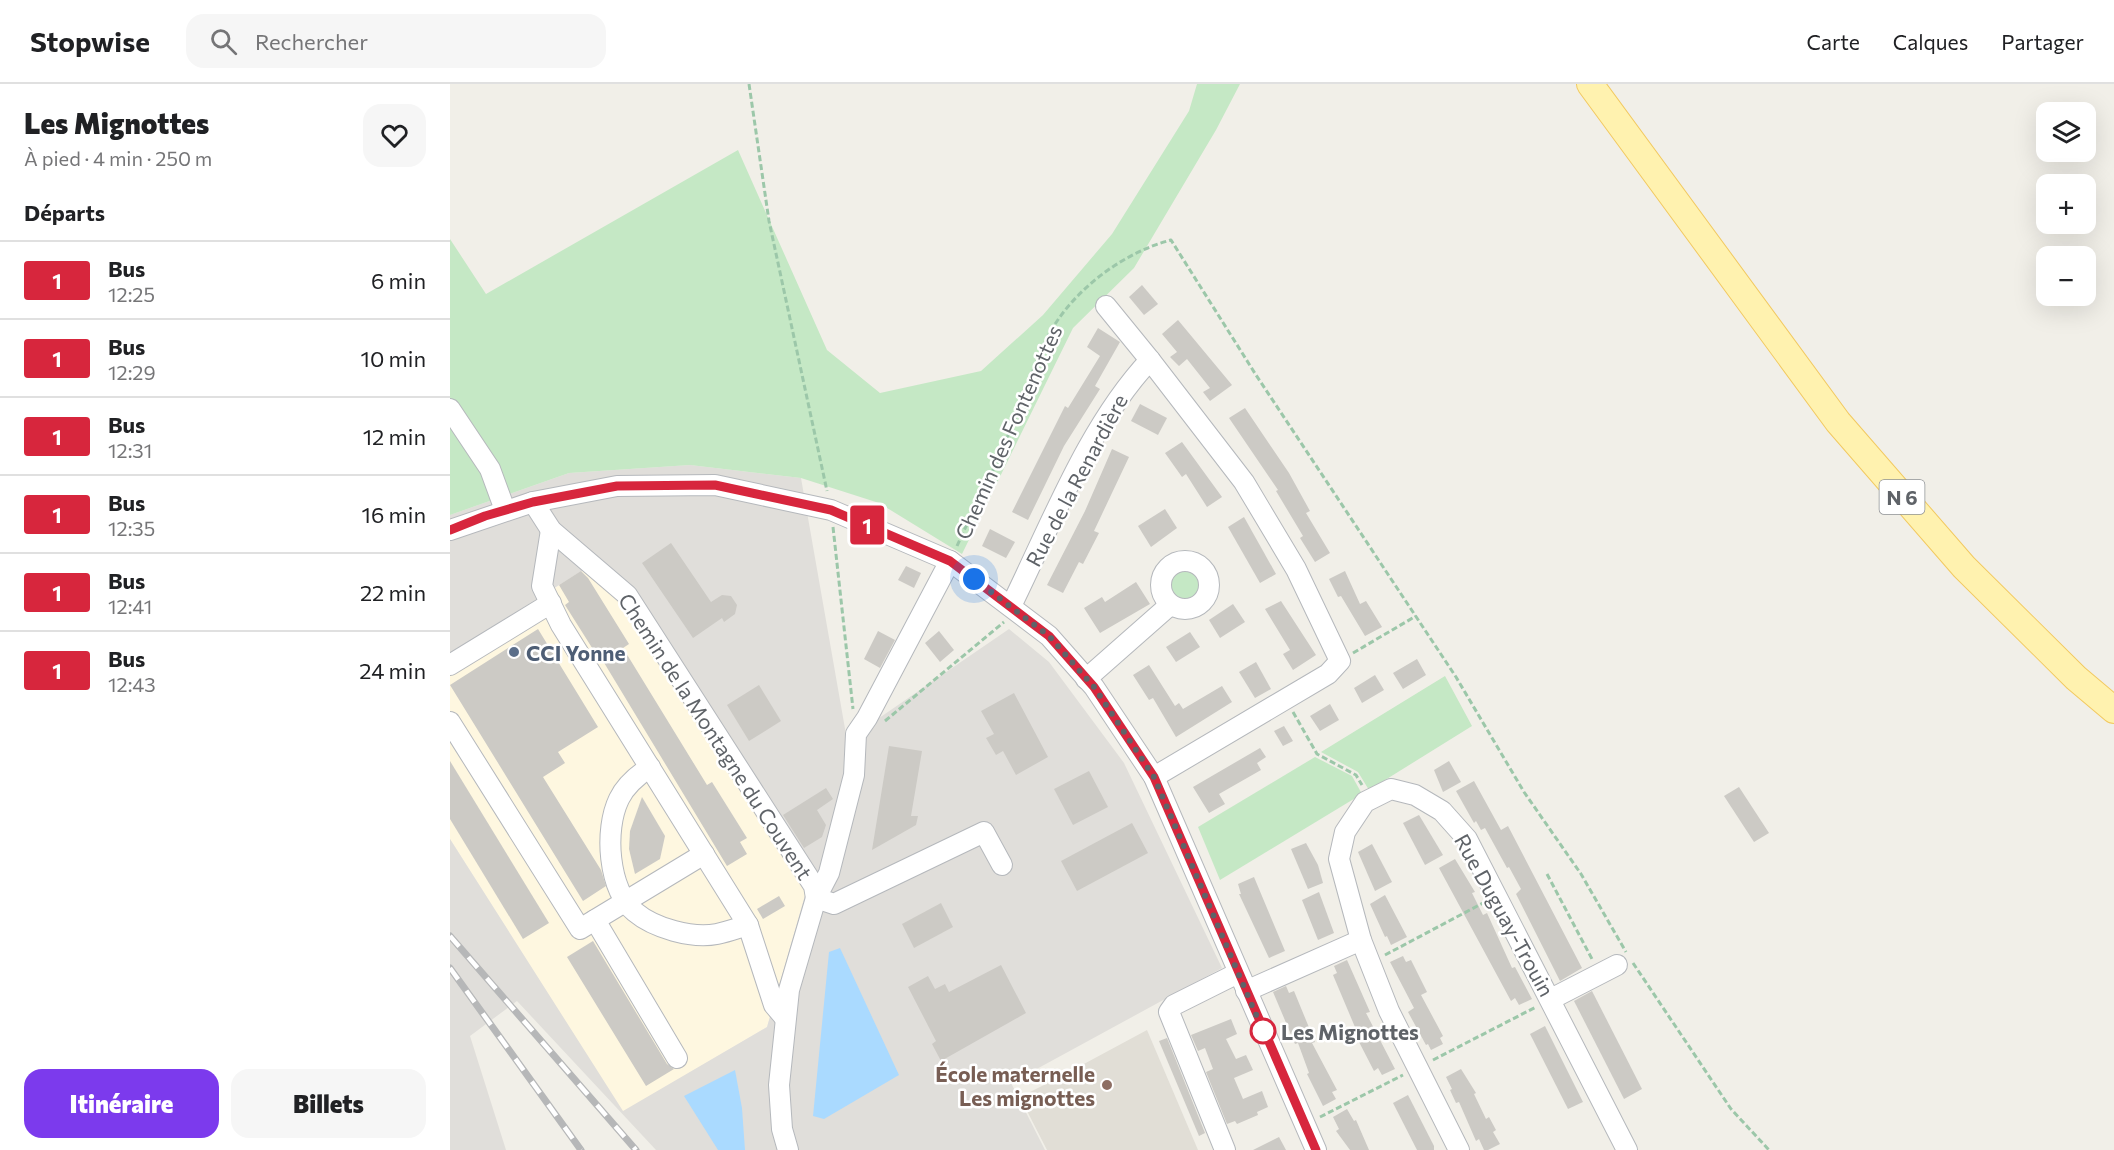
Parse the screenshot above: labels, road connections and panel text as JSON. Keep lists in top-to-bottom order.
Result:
{
  "streets": {
    "main road": ["N 6"],
    "street": [
      "Chemin des Fontenottes",
      "Rue de la Renardière",
      "Chemin de la Montagne du Couvent",
      "Rue Duguay-Trouin"
    ]
  },
  "places": ["CCI Yonne", "Les Mignottes", "École maternelle Les mignottes"],
  "lines": ["bus line 1"],
  "page": {
    "header": "Stopwise",
    "search": "Rechercher",
    "nav": ["Carte", "Calques", "Partager"],
    "heading": [
      ["Les Mignottes", "À pied · 4 min · 250 m"],
      "Départs"
    ],
    "on_map": "1",
    "map_buttons": ["+", "−"],
    "list": [
      {
        "mark": "1",
        "name": "Bus",
        "note": "12:25",
        "value": "6 min"
      },
      {
        "mark": "1",
        "name": "Bus",
        "note": "12:29",
        "value": "10 min"
      },
      {
        "mark": "1",
        "name": "Bus",
        "note": "12:31",
        "value": "12 min"
      },
      {
        "mark": "1",
        "name": "Bus",
        "note": "12:35",
        "value": "16 min"
      },
      {
        "mark": "1",
        "name": "Bus",
        "note": "12:41",
        "value": "22 min"
      },
      {
        "mark": "1",
        "name": "Bus",
        "note": "12:43",
        "value": "24 min"
      }
    ],
    "buttons": ["Itinéraire", "Billets"]
  }
}
